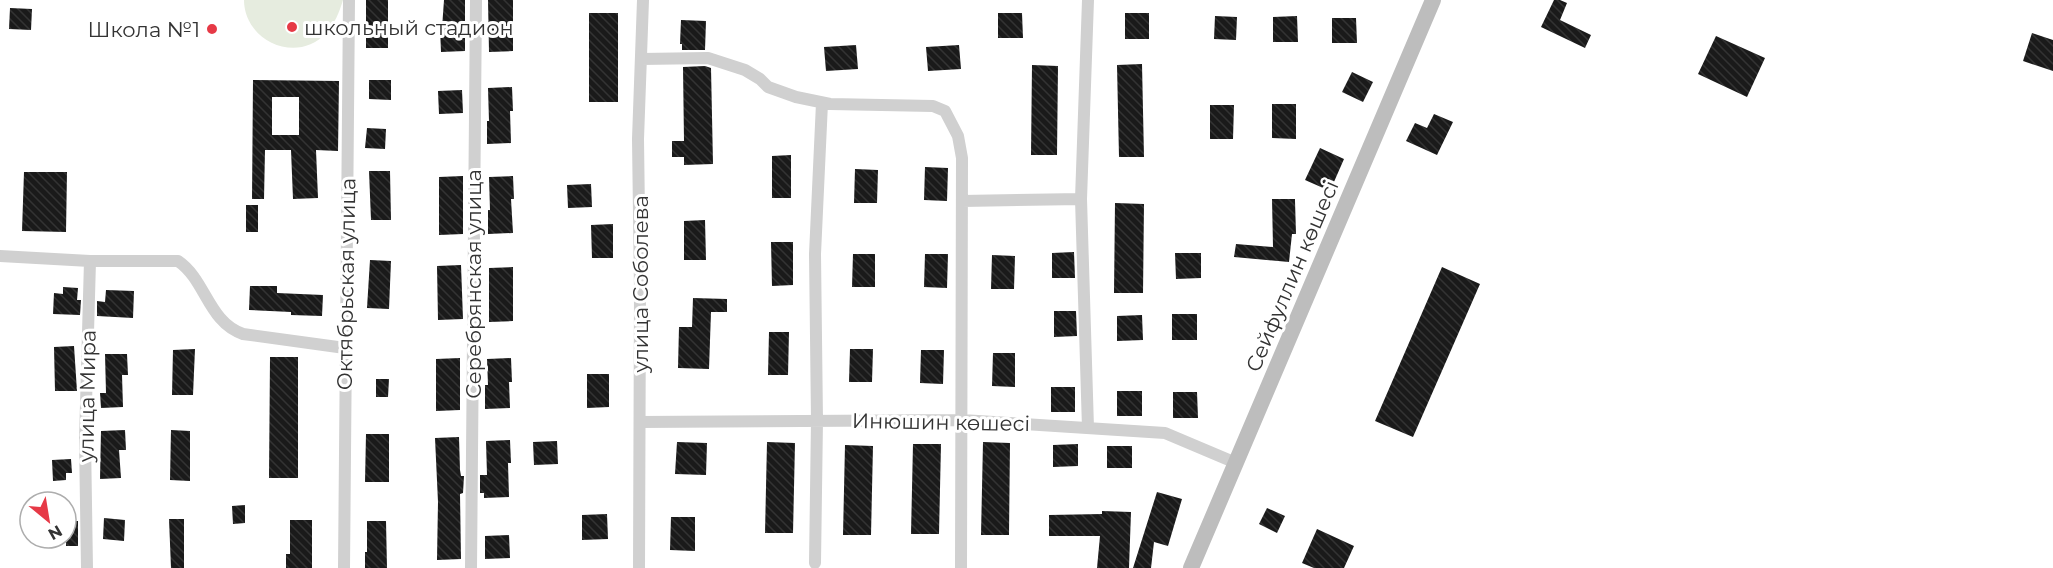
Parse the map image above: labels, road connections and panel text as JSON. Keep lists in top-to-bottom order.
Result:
{
  "streets": {
    "main road": ["Сейфуллин көшесі"],
    "street": [
      "Октябрьская улица",
      "Серебрянская улица",
      "улица Соболева",
      "улица Мира",
      "Инюшин көшесі"
    ]
  },
  "crossings": [
    ["Сейфуллин көшесі", "Инюшин көшесі"],
    ["улица Соболева", "Инюшин көшесі"]
  ],
  "places": ["школьный стадион", "Школа №1"],
  "north": "bottom right"
}
